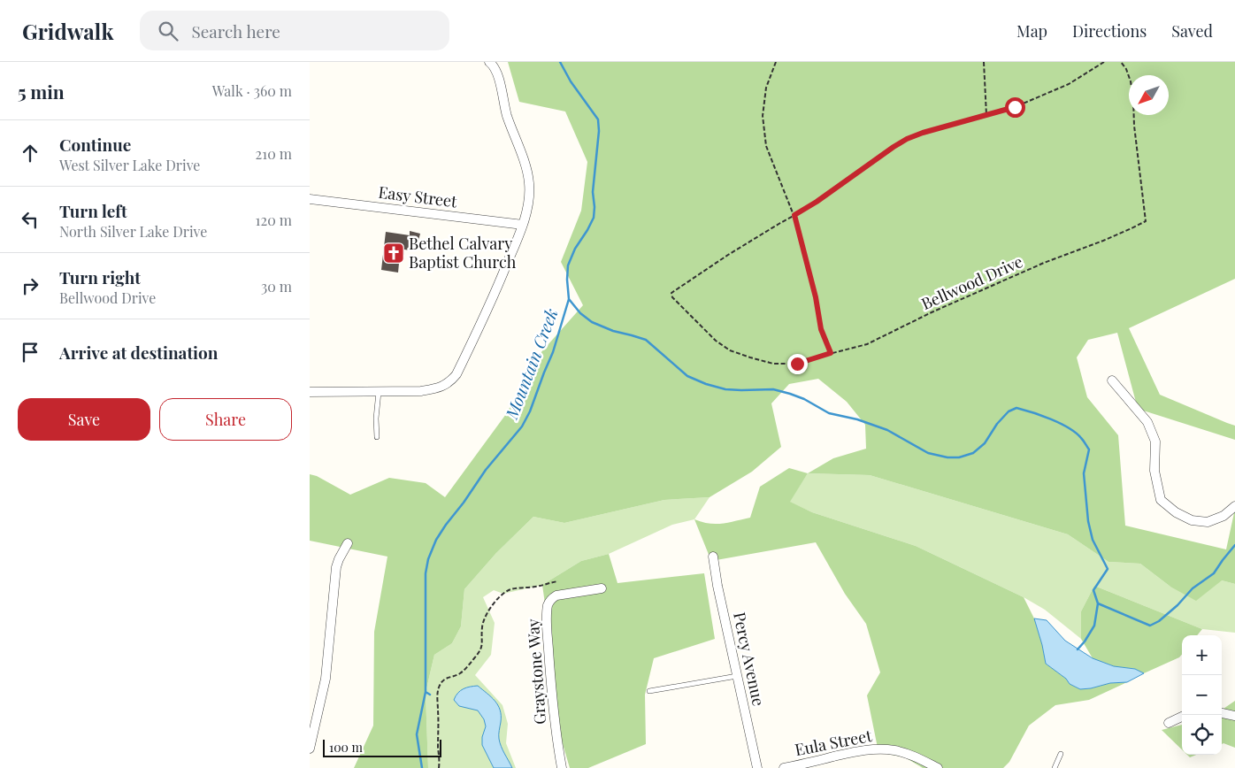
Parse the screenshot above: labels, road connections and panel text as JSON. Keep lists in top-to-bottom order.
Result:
{
  "streets": {
    "street": [
      "Easy Street",
      "Percy Avenue",
      "Graystone Way",
      "Eula Street"
    ],
    "path": ["Bellwood Drive"]
  },
  "water": ["Mountain Creek"],
  "places": {
    "church": ["Bethel Calvary Baptist Church"]
  },
  "scale_bar": "100 m",
  "north": "bottom left",
  "page": {
    "header": "Gridwalk",
    "search": "Search here",
    "nav": ["Map", "Directions", "Saved"],
    "heading": ["5 min", "Walk · 360 m"],
    "list": [
      ["Continue", "West Silver Lake Drive", "210 m"],
      ["Turn left", "North Silver Lake Drive", "120 m"],
      ["Turn right", "Bellwood Drive", "30 m"],
      "Arrive at destination"
    ],
    "buttons": ["Save", "Share"],
    "map_buttons": ["+", "−"],
    "scale": "100 m"
  }
}
